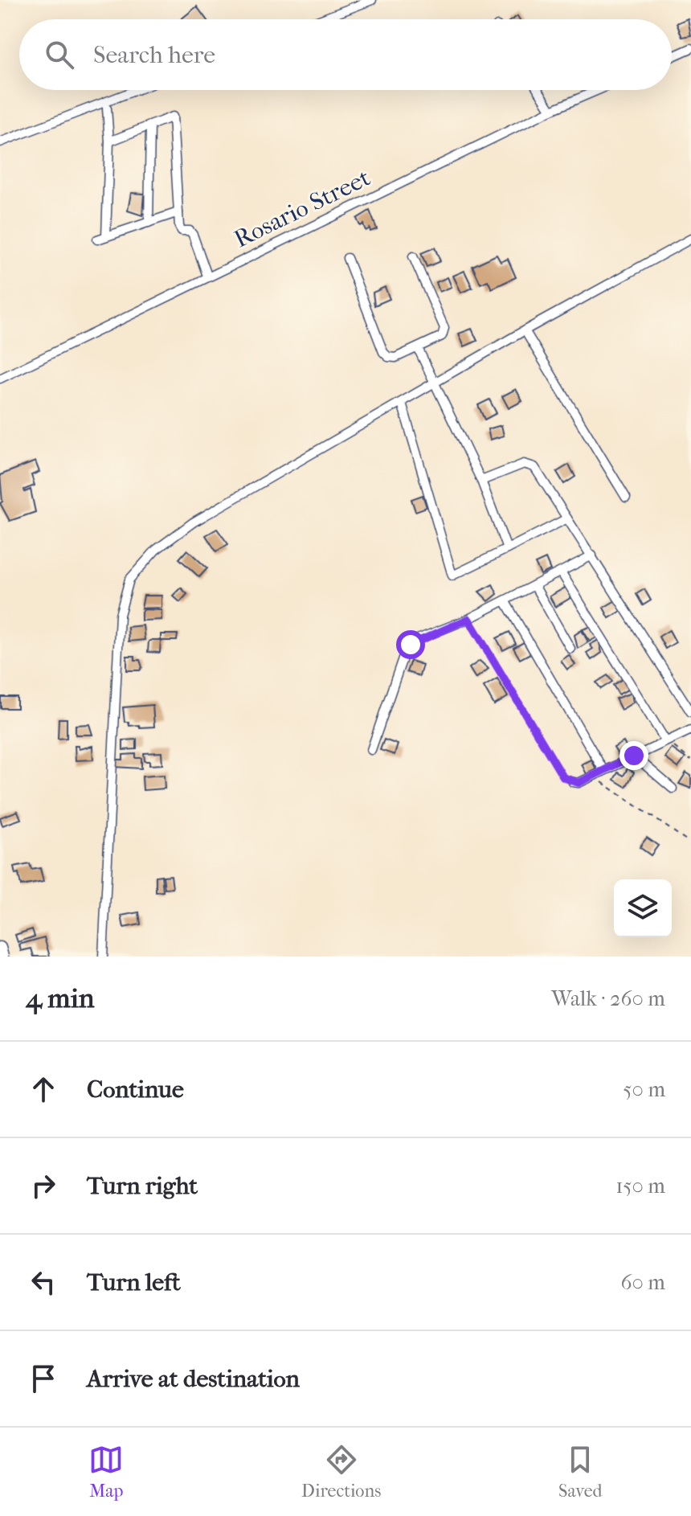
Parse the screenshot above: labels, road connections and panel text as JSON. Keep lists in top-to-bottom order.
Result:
{
  "streets": {
    "street": ["Rosario Street"]
  },
  "page": {
    "search": "Search here",
    "heading": ["4 min", "Walk · 260 m"],
    "list": [
      ["Continue", "50 m"],
      ["Turn right", "150 m"],
      ["Turn left", "60 m"],
      "Arrive at destination"
    ],
    "nav": ["Map", "Directions", "Saved"]
  }
}
